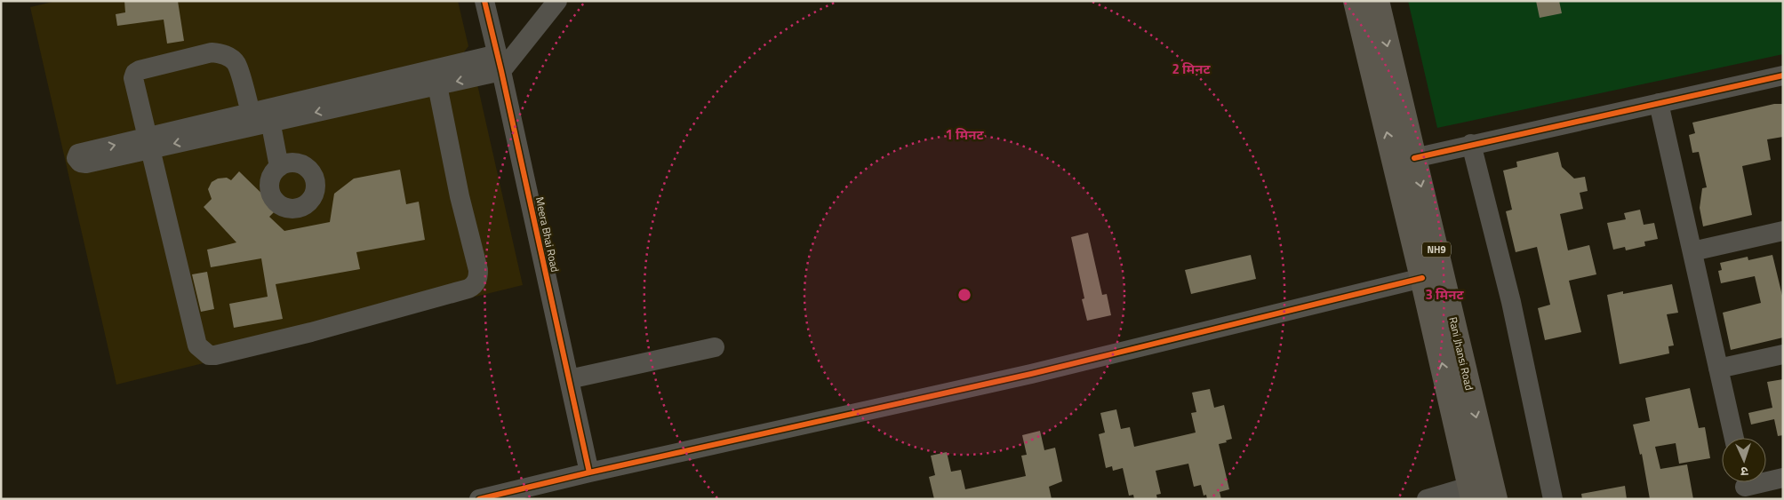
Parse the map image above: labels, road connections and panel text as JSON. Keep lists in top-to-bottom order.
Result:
{
  "streets": {
    "highway": ["NH9", "Rani Jhansi Road"],
    "street": ["Meera Bhai Road"]
  },
  "north": "bottom",
  "rings": ["2 मिनट", "1 मिनट", "3 मिनट"]
}
